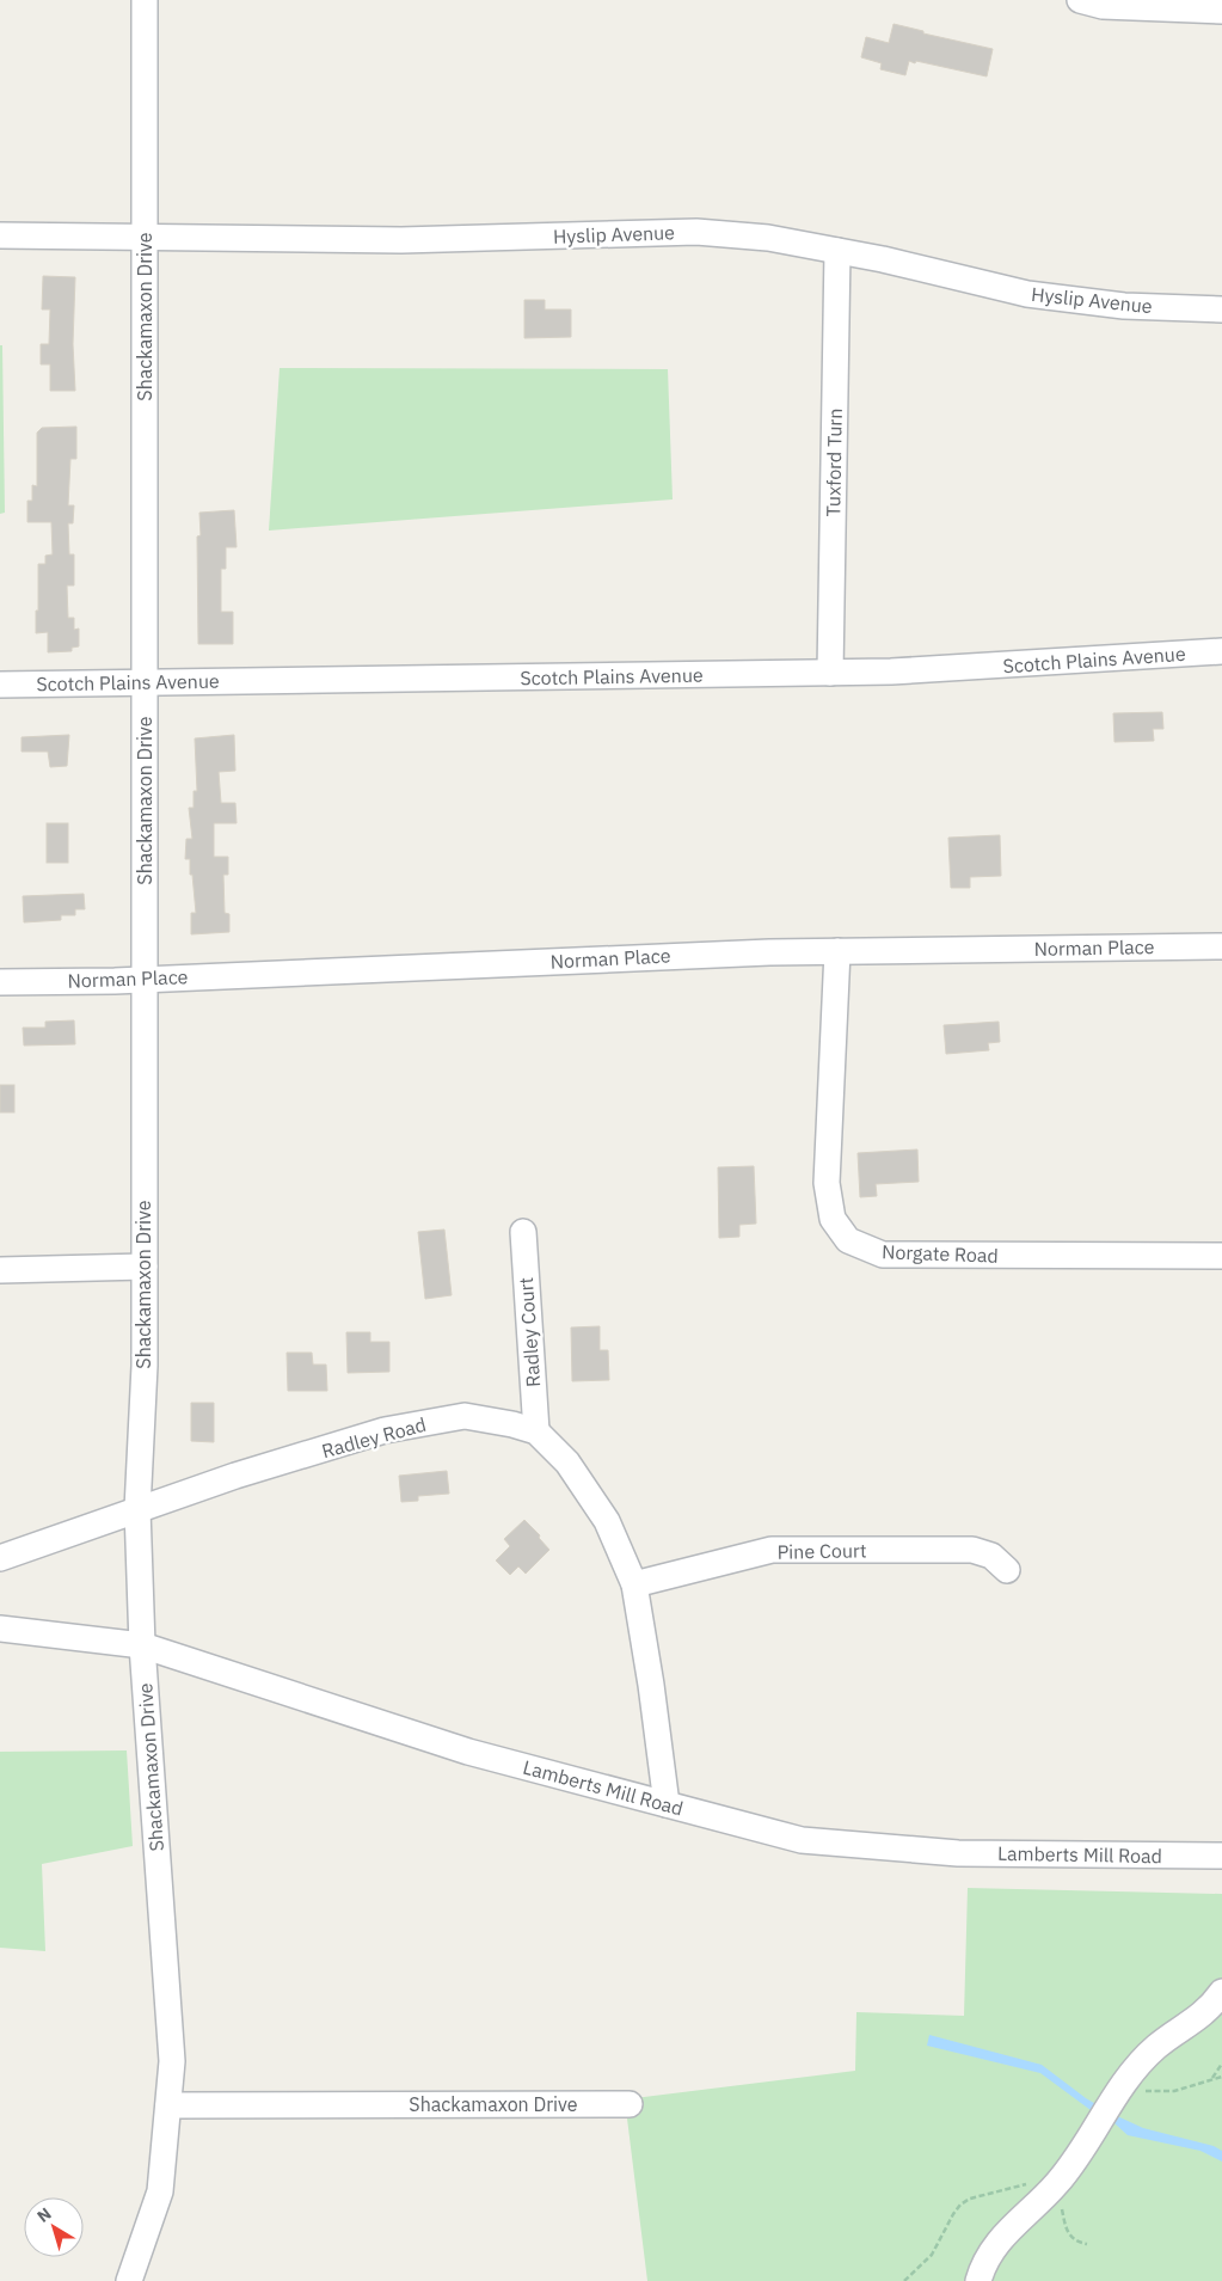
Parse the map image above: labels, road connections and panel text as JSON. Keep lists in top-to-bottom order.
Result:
{
  "streets": {
    "street": [
      "Hyslip Avenue",
      "Shackamaxon Drive",
      "Tuxford Turn",
      "Scotch Plains Avenue",
      "Norman Place",
      "Norgate Road",
      "Radley Court",
      "Radley Road",
      "Pine Court",
      "Lamberts Mill Road"
    ]
  },
  "crossings": [
    ["Hyslip Avenue", "Shackamaxon Drive"],
    ["Hyslip Avenue", "Tuxford Turn"],
    ["Shackamaxon Drive", "Scotch Plains Avenue"],
    ["Shackamaxon Drive", "Norman Place"],
    ["Shackamaxon Drive", "Radley Road"],
    ["Shackamaxon Drive", "Lamberts Mill Road"],
    ["Tuxford Turn", "Scotch Plains Avenue"],
    ["Norman Place", "Norgate Road"],
    ["Radley Court", "Radley Road"]
  ],
  "north": "top left"
}
